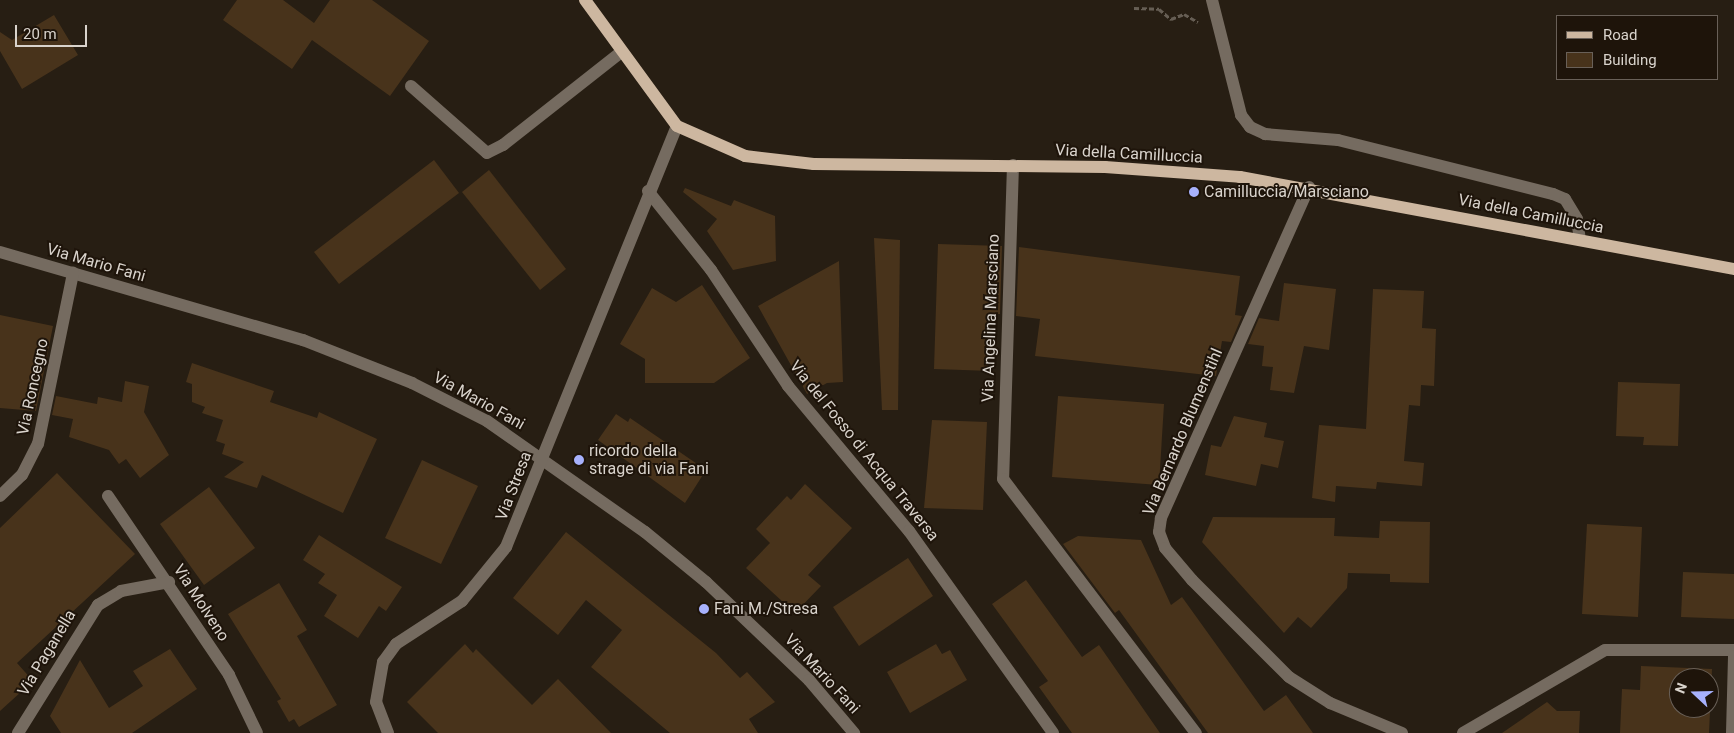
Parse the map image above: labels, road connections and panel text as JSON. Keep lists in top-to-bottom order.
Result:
{
  "streets": {
    "main road": ["Via della Camilluccia"],
    "street": [
      "Via Mario Fani",
      "Via Angelina Marsciano",
      "Via Roncegno",
      "Via Bernardo Blumenstihl",
      "Via del Fosso di Acqua Traversa",
      "Via Stresa",
      "Via Molveno",
      "Via Paganella"
    ]
  },
  "crossings": [
    ["Via della Camilluccia", "Via Angelina Marsciano"],
    ["Via della Camilluccia", "Via Bernardo Blumenstihl"],
    ["Via della Camilluccia", "Via Stresa"],
    ["Via Mario Fani", "Via Roncegno"],
    ["Via Mario Fani", "Via Stresa"],
    ["Via del Fosso di Acqua Traversa", "Via Stresa"],
    ["Via Molveno", "Via Paganella"]
  ],
  "places": ["Camilluccia/Marsciano", "ricordo della strage di via Fani", "Fani M./Stresa"],
  "legend": ["Road", "Building"],
  "scale_bar": "20 m",
  "north": "left"
}
